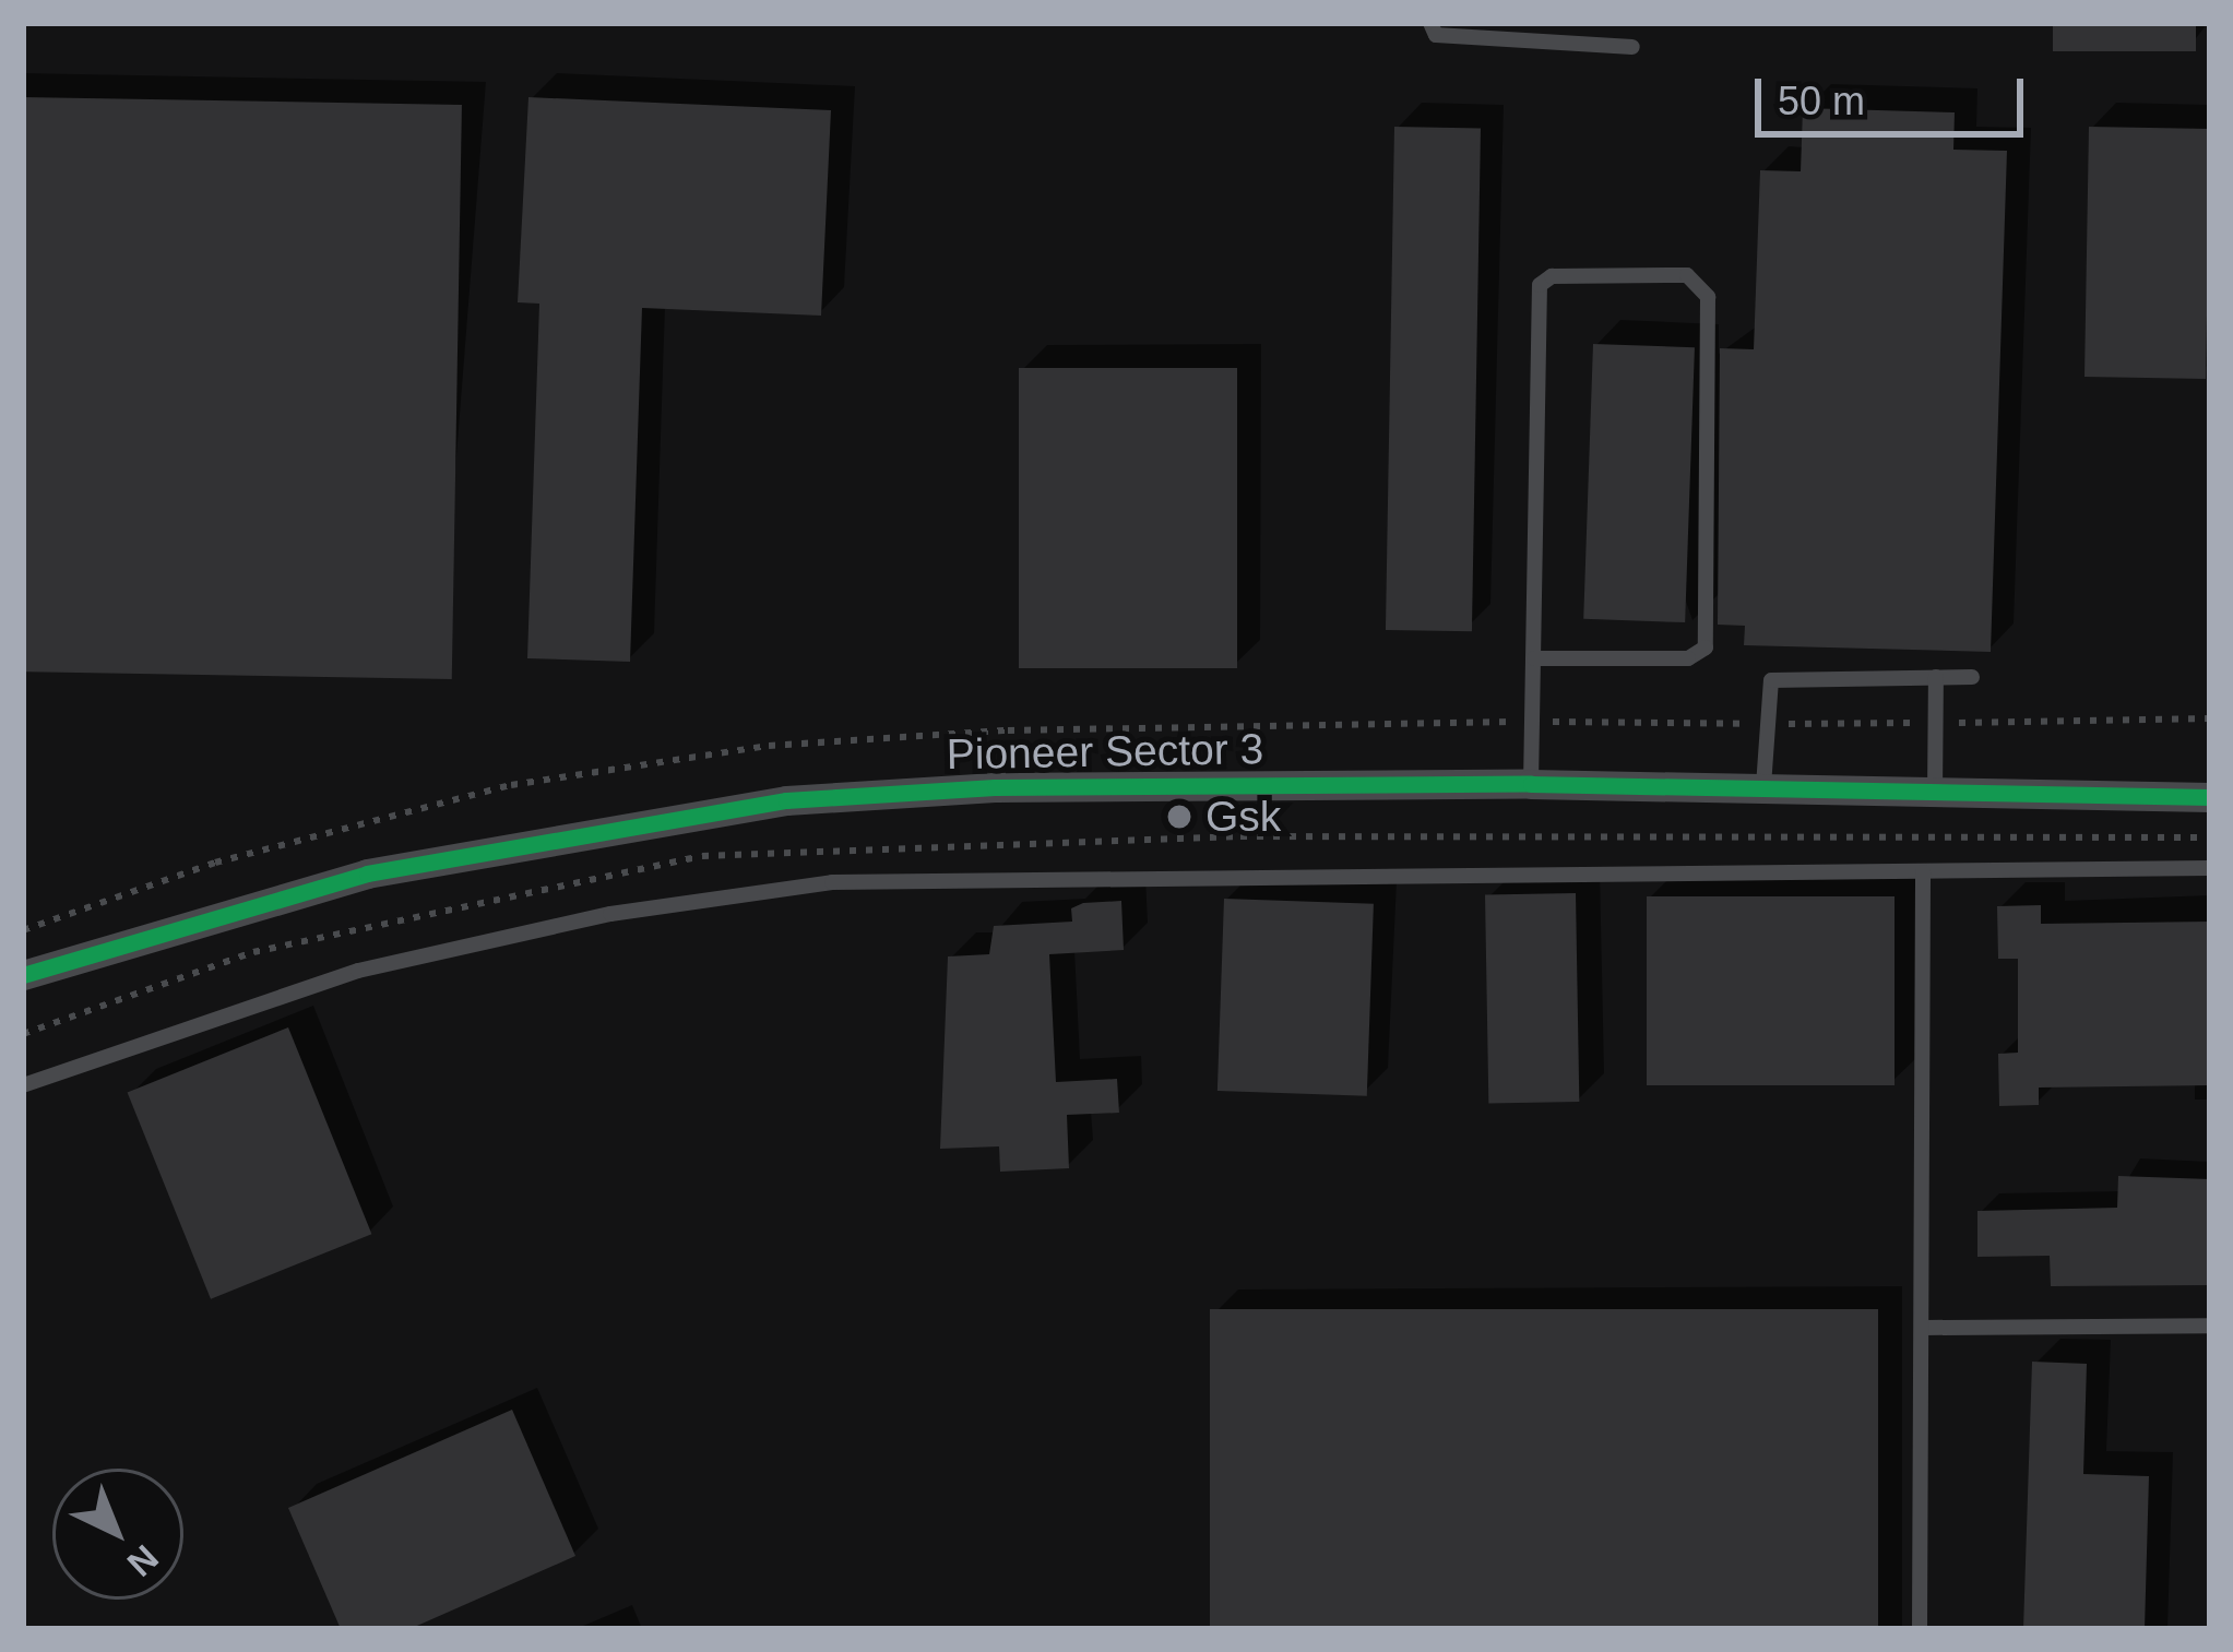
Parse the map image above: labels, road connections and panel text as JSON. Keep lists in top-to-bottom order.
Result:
{
  "streets": {
    "street": ["Pioneer Sector 3"]
  },
  "places": ["Gsk"],
  "scale_bar": "50 m",
  "north": "bottom right"
}
